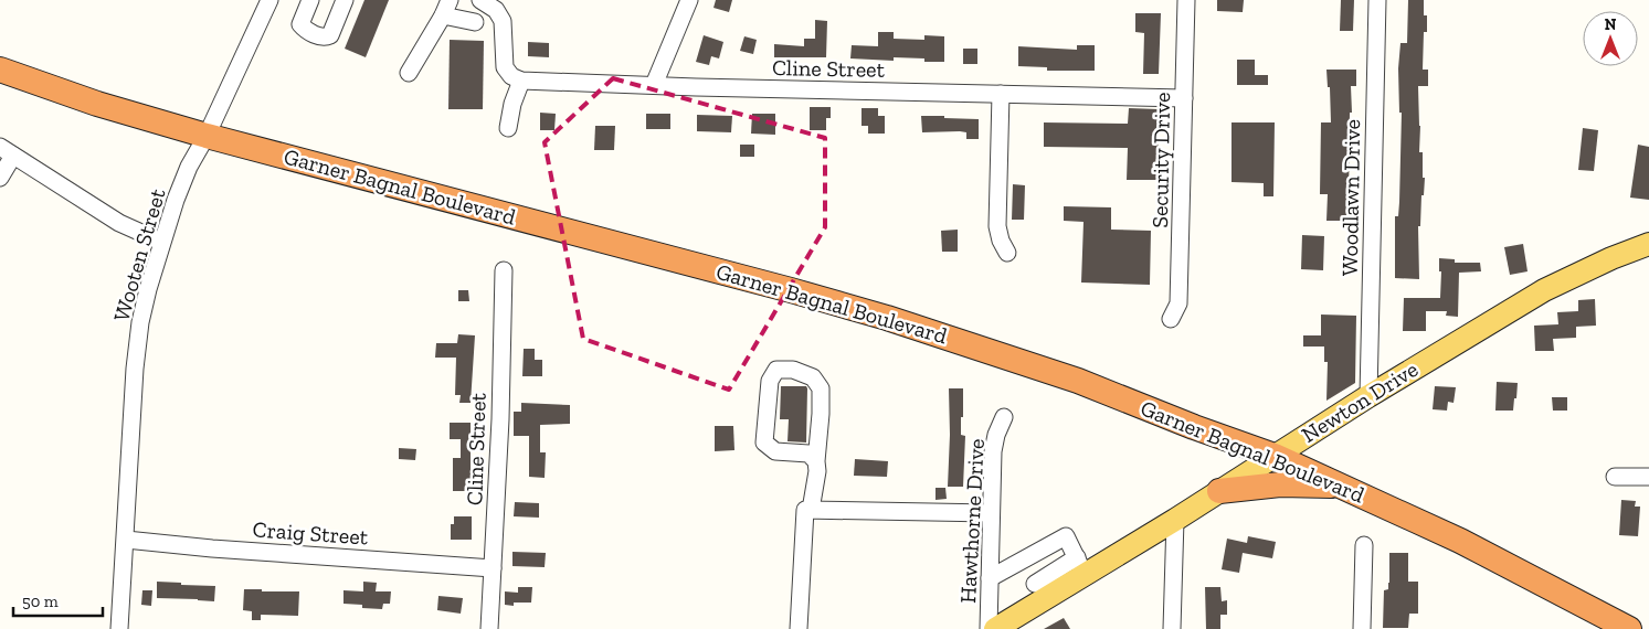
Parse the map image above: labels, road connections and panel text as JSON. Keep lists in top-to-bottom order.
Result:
{
  "streets": {
    "highway": ["Garner Bagnal Boulevard"],
    "main road": ["Newton Drive"],
    "street": [
      "Cline Street",
      "Security Drive",
      "Woodlawn Drive",
      "Wooten Street",
      "Hawthorne Drive",
      "Craig Street"
    ]
  },
  "crossings": [
    ["Cline Street", "Security Drive"],
    ["Cline Street", "Craig Street"],
    ["Garner Bagnal Boulevard", "Wooten Street"],
    ["Garner Bagnal Boulevard", "Newton Drive"],
    ["Woodlawn Drive", "Newton Drive"],
    ["Wooten Street", "Craig Street"]
  ],
  "scale_bar": "50 m",
  "north": "top"
}
